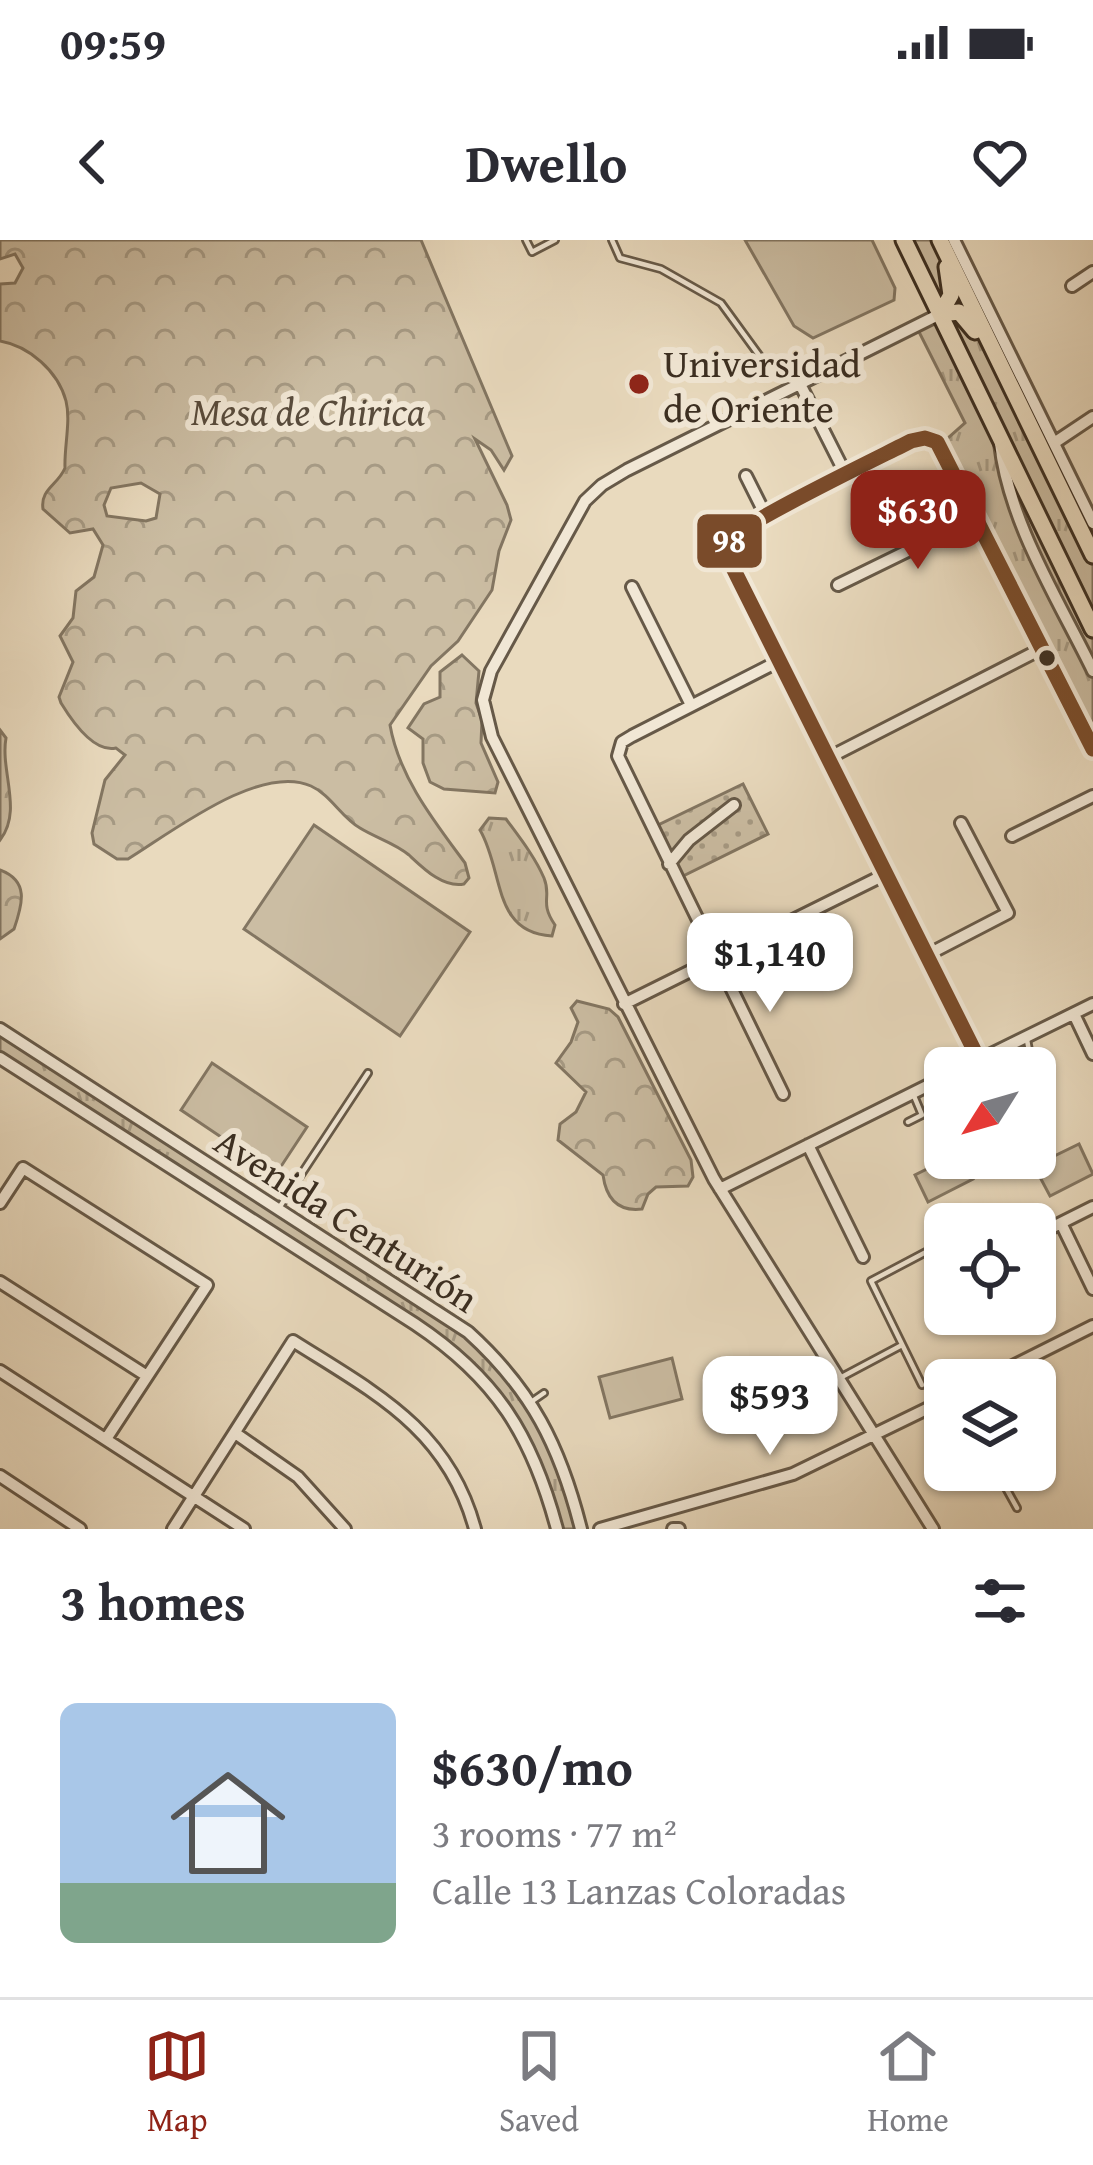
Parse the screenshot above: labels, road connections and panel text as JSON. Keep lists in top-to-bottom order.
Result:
{
  "streets": {
    "street": ["Avenida Centurión"]
  },
  "parks": ["Mesa de Chirica"],
  "places": ["Universidad de Oriente"],
  "lines": ["transit line 98"],
  "north": "bottom left",
  "page": {
    "status": "09:59",
    "header": "Dwello",
    "price": ["$630", "$1,140", "$593"],
    "heading": "3 homes",
    "list": [
      {
        "name": "$630/mo",
        "note": "3 rooms · 77 m² · Calle 13 Lanzas Coloradas"
      }
    ],
    "tabs": ["Map", "Saved", "Home"]
  }
}
